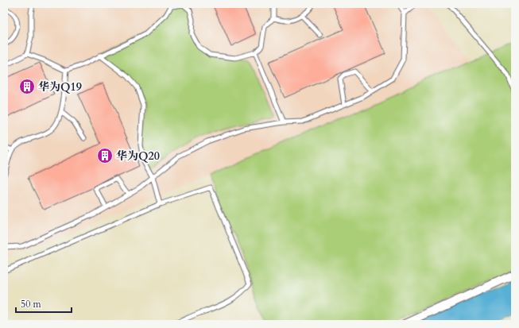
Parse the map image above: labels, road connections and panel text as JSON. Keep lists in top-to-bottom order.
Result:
{
  "places": {
    "building": ["华为Q19", "华为Q20"]
  },
  "scale_bar": "50 m"
}
